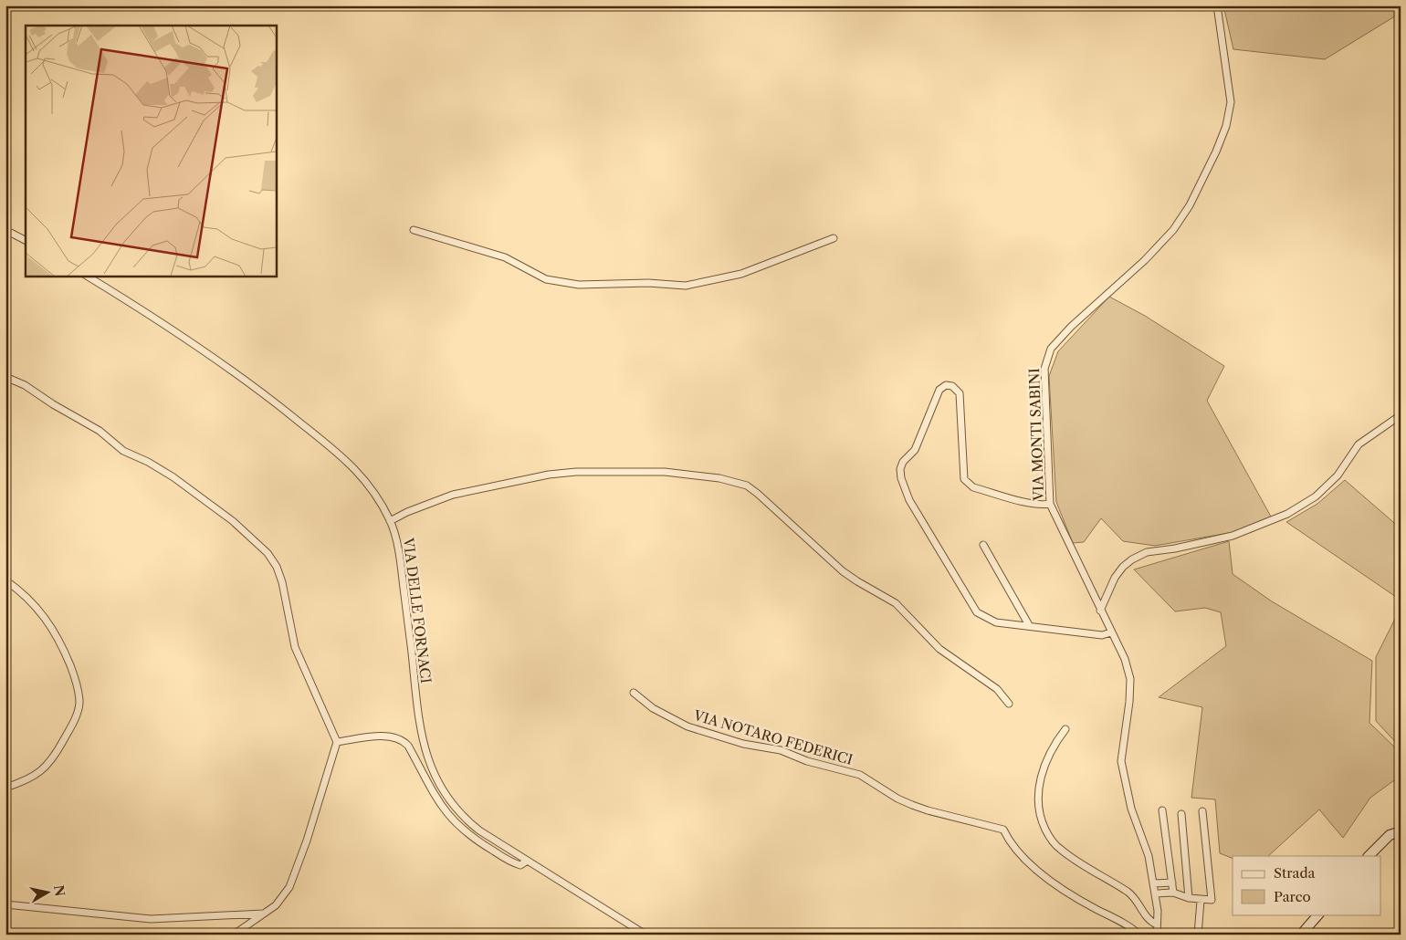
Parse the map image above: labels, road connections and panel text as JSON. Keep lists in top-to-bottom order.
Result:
{
  "streets": {
    "street": ["VIA MONTI SABINI", "VIA DELLE FORNACI", "VIA NOTARO FEDERICI"]
  },
  "legend": ["Strada", "Parco"],
  "north": "right"
}
